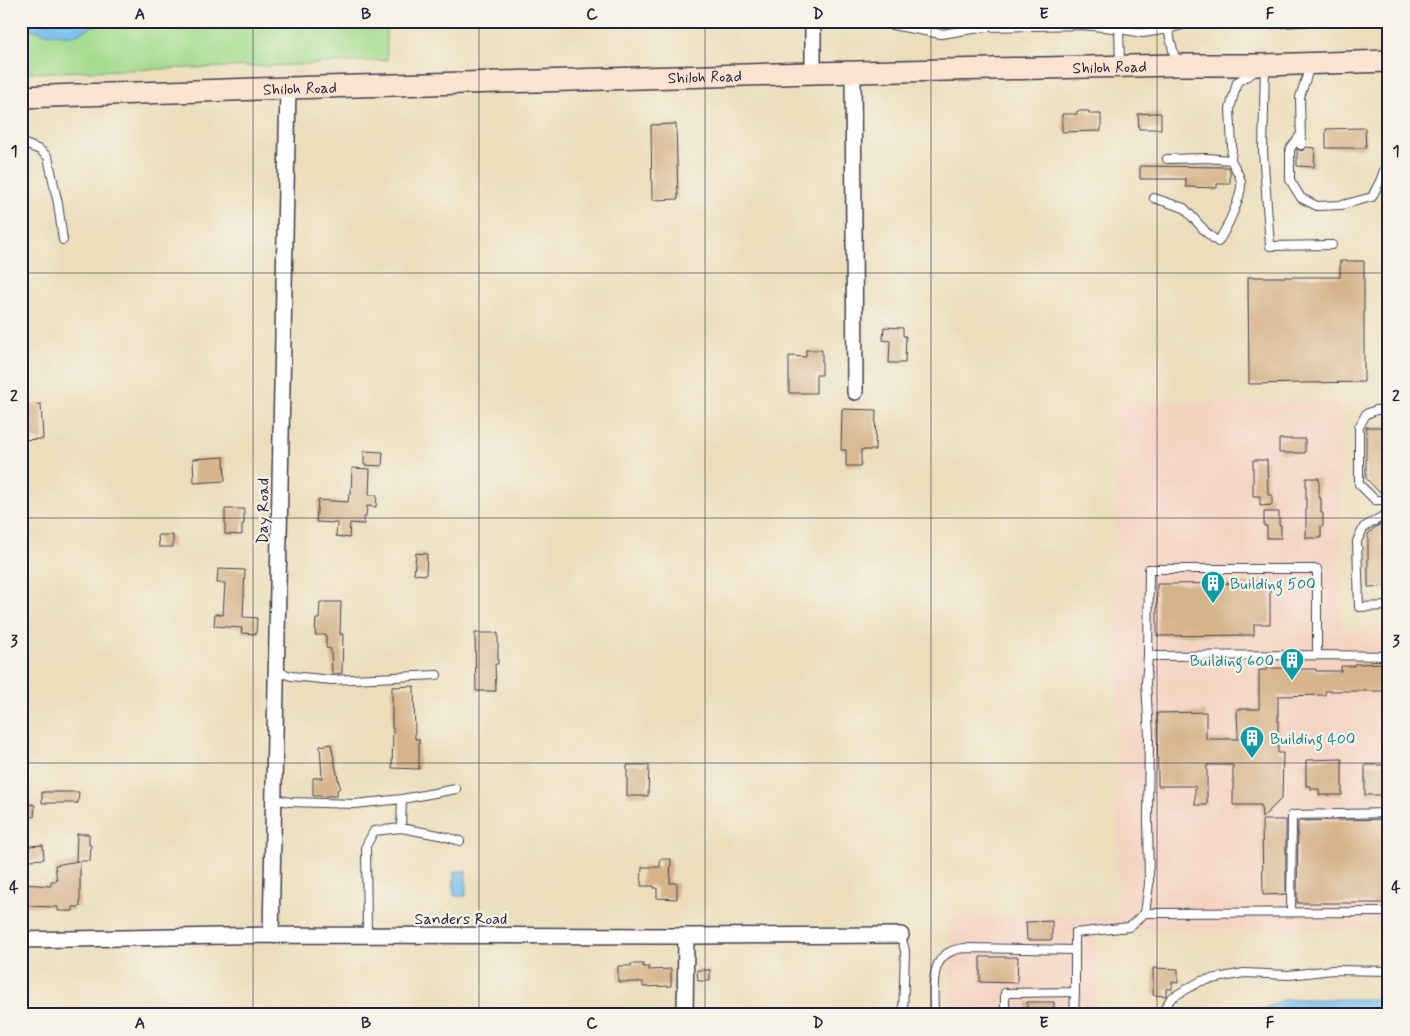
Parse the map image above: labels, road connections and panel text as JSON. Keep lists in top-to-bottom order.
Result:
{
  "streets": {
    "main road": ["Shiloh Road"],
    "street": ["Day Road", "Sanders Road"]
  },
  "crossings": [
    ["Shiloh Road", "Day Road"],
    ["Day Road", "Sanders Road"]
  ],
  "places": {
    "building": ["Building 500", "Building 600", "Building 400"]
  },
  "grid": {
    "columns": [
      "A",
      "B",
      "C",
      "D",
      "E",
      "F"
    ],
    "rows": [
      "1",
      "2",
      "3",
      "4"
    ]
  }
}
